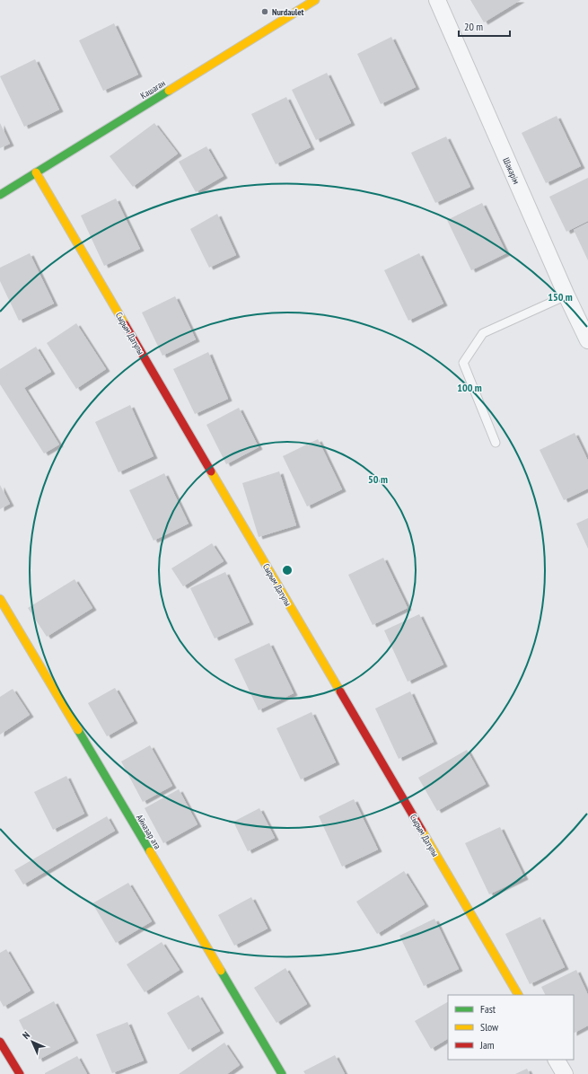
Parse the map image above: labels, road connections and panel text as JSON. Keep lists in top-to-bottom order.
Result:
{
  "streets": {
    "street": [
      "Кашаган",
      "Шәкәрім",
      "Сырым Датулы",
      "Айназар ата"
    ]
  },
  "crossings": [
    ["Кашаган", "Сырым Датулы"]
  ],
  "places": ["Nurdaulet"],
  "legend": ["Fast", "Slow", "Jam"],
  "scale_bar": "20 m",
  "north": "top left",
  "rings": ["150 m", "100 m", "50 m"]
}
